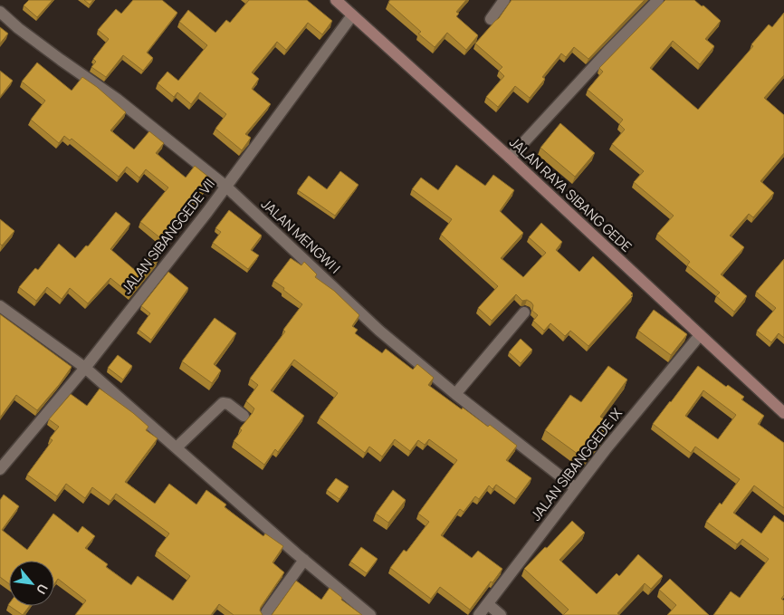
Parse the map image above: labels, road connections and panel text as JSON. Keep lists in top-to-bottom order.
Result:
{
  "streets": {
    "main road": ["JALAN RAYA SIBANG GEDE"],
    "street": ["JALAN SIBANGGEDE VII", "JALAN MENGWI I", "JALAN SIBANGGEDE IX"]
  },
  "crossings": [
    ["JALAN RAYA SIBANG GEDE", "JALAN SIBANGGEDE VII"],
    ["JALAN RAYA SIBANG GEDE", "JALAN SIBANGGEDE IX"],
    ["JALAN SIBANGGEDE VII", "JALAN MENGWI I"],
    ["JALAN MENGWI I", "JALAN SIBANGGEDE IX"]
  ],
  "north": "bottom right"
}
